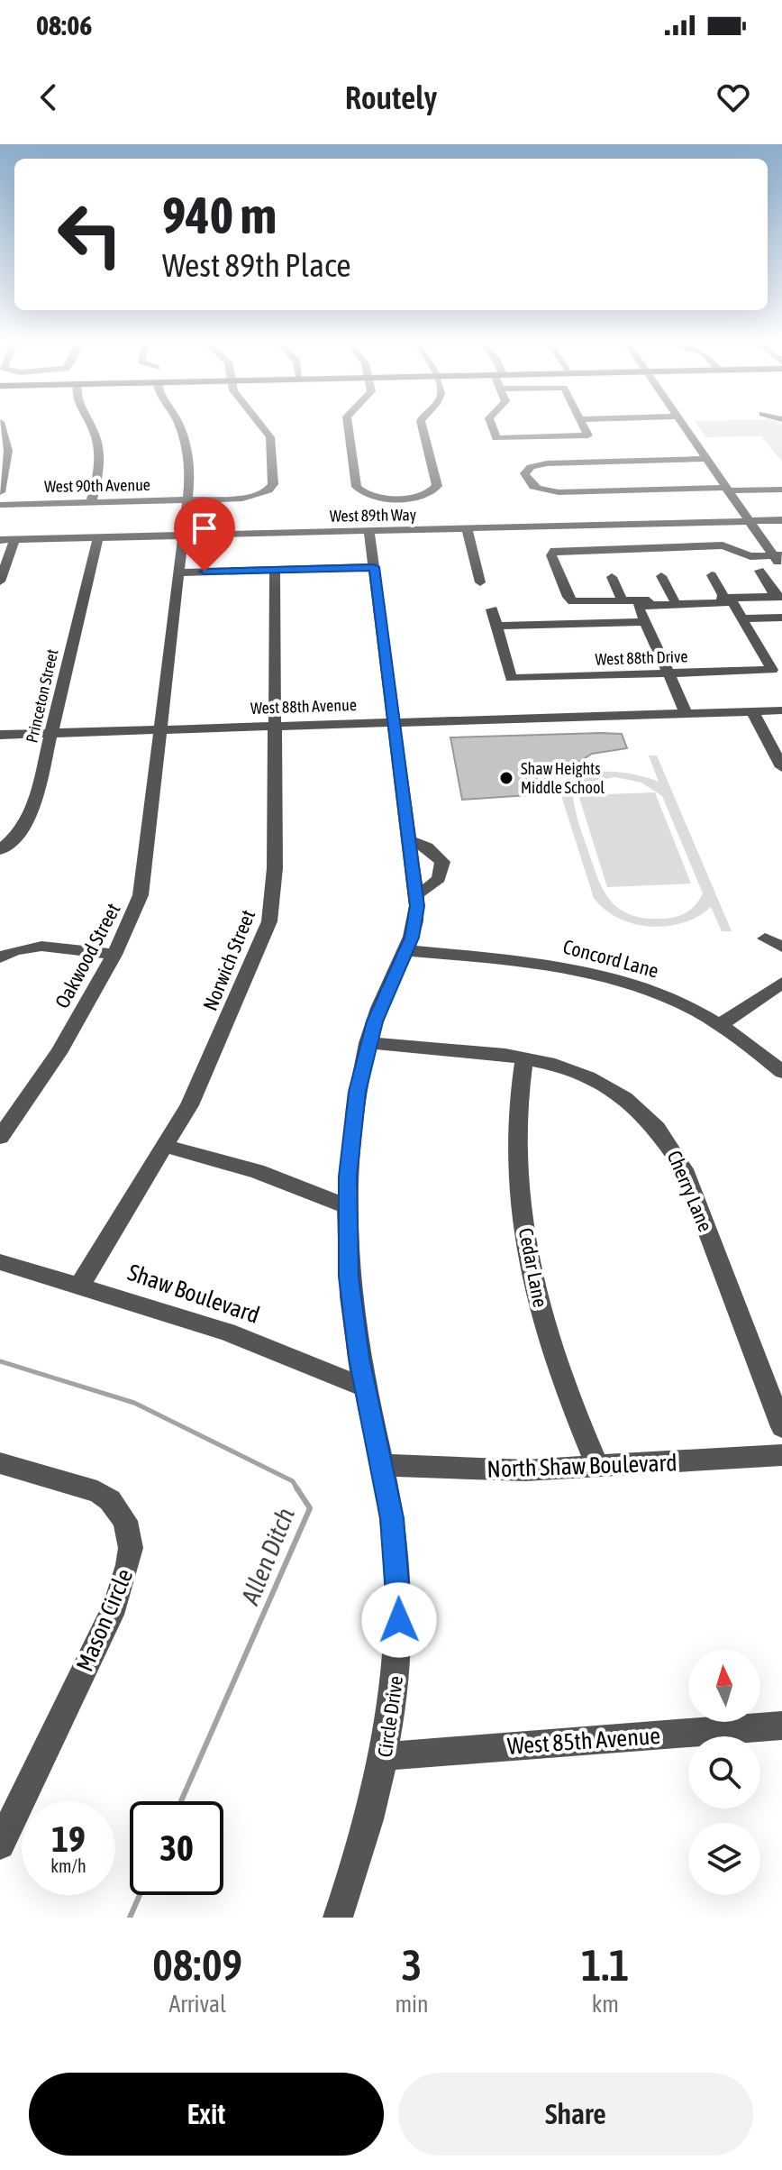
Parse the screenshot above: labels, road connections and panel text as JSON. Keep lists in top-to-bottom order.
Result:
{
  "streets": {
    "street": [
      "West 90th Avenue",
      "West 89th Way",
      "West 88th Drive",
      "Princeton Street",
      "West 88th Avenue",
      "Oakwood Street",
      "Concord Lane",
      "Norwich Street",
      "Cherry Lane",
      "Cedar Lane",
      "Shaw Boulevard",
      "North Shaw Boulevard",
      "Mason Circle",
      "Circle Drive",
      "West 85th Avenue"
    ]
  },
  "crossings": [
    ["West 90th Avenue", "Oakwood Street"],
    ["West 89th Way", "Princeton Street"],
    ["West 89th Way", "Oakwood Street"],
    ["West 89th Way", "Circle Drive"],
    ["Princeton Street", "West 88th Avenue"],
    ["West 88th Avenue", "Oakwood Street"],
    ["West 88th Avenue", "Norwich Street"],
    ["West 88th Avenue", "Circle Drive"],
    ["Concord Lane", "Circle Drive"],
    ["Norwich Street", "Shaw Boulevard"],
    ["Cherry Lane", "Cedar Lane"],
    ["Cherry Lane", "Circle Drive"],
    ["Cedar Lane", "North Shaw Boulevard"],
    ["Shaw Boulevard", "Circle Drive"],
    ["North Shaw Boulevard", "Circle Drive"],
    ["Circle Drive", "West 85th Avenue"]
  ],
  "water": ["Allen Ditch"],
  "places": ["Shaw Heights Middle School"],
  "north": "top",
  "page": {
    "status": "08:06",
    "header": "Routely",
    "turn": ["940 m", "West 89th Place"],
    "speed": "19 km/h",
    "limit": "30",
    "eta": [
      "08:09",
      "Arrival",
      "3",
      "min",
      "1.1",
      "km"
    ],
    "buttons": ["Exit", "Share"]
  }
}
